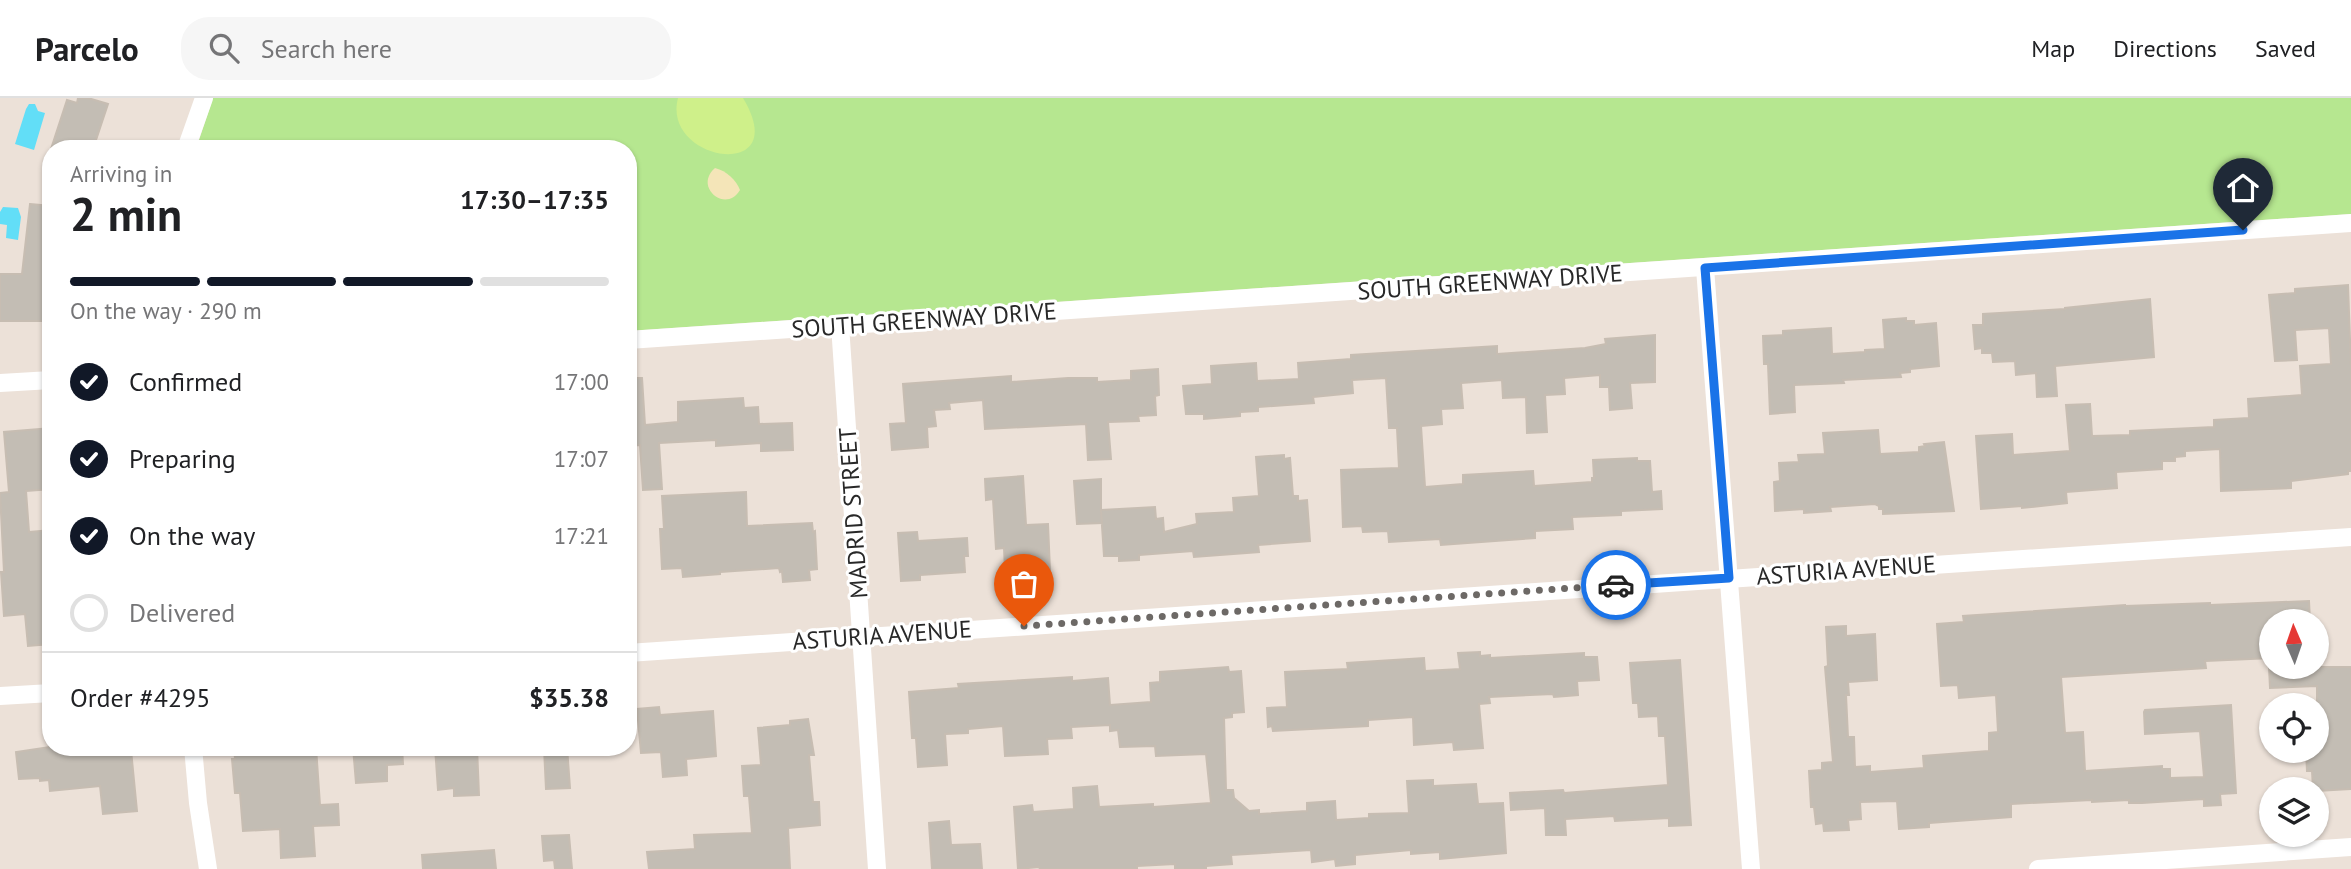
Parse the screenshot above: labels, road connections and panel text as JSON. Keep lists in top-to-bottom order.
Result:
{
  "streets": {
    "street": ["SOUTH GREENWAY DRIVE", "MADRID STREET", "ASTURIA AVENUE"]
  },
  "crossings": [
    ["SOUTH GREENWAY DRIVE", "MADRID STREET"],
    ["MADRID STREET", "ASTURIA AVENUE"]
  ],
  "north": "top",
  "page": {
    "header": "Parcelo",
    "search": "Search here",
    "nav": ["Map", "Directions", "Saved"],
    "heading": ["2 min", "Arriving in", "17:30–17:35"],
    "panel": ["Order #4295", "$35.38"],
    "bar": "On the way · 290 m",
    "list": [
      ["Confirmed", "17:00"],
      ["Preparing", "17:07"],
      ["On the way", "17:21"],
      "Delivered"
    ]
  }
}
